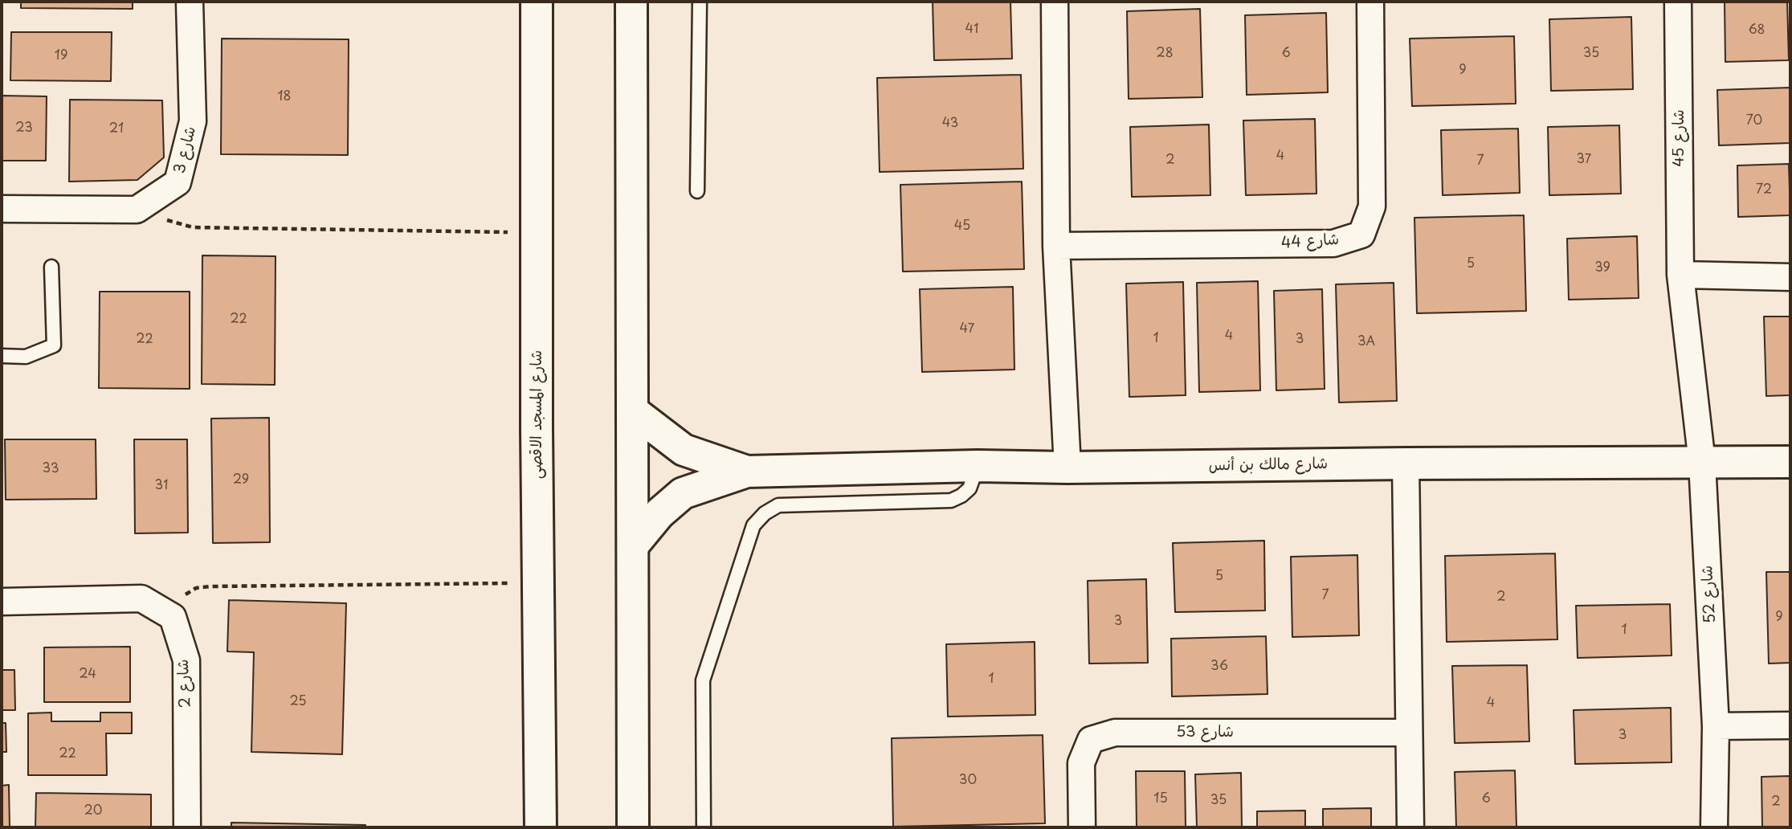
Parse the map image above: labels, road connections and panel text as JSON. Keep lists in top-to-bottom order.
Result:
{
  "streets": {
    "main road": ["شارع المسجد الاقصى", "شارع مالك بن أنس"],
    "street": [
      "شارع 45",
      "شارع 3",
      "شارع 44",
      "شارع 52",
      "شارع 2",
      "شارع 53"
    ]
  },
  "crossings": [
    ["شارع 45", "شارع مالك بن أنس"],
    ["شارع 45", "شارع 52"],
    ["شارع مالك بن أنس", "شارع 52"]
  ],
  "house_numbers": [
    "41",
    "68",
    "28",
    "6",
    "35",
    "19",
    "9",
    "18",
    "70",
    "43",
    "23",
    "21",
    "4",
    "37",
    "2",
    "7",
    "72",
    "45",
    "5",
    "39",
    "22",
    "47",
    "4",
    "1",
    "22",
    "3",
    "3A",
    "33",
    "29",
    "31",
    "5",
    "7",
    "2",
    "9",
    "3",
    "1",
    "36",
    "24",
    "1",
    "25",
    "4",
    "3",
    "22",
    "30",
    "15",
    "6",
    "35",
    "2",
    "20"
  ]
}
